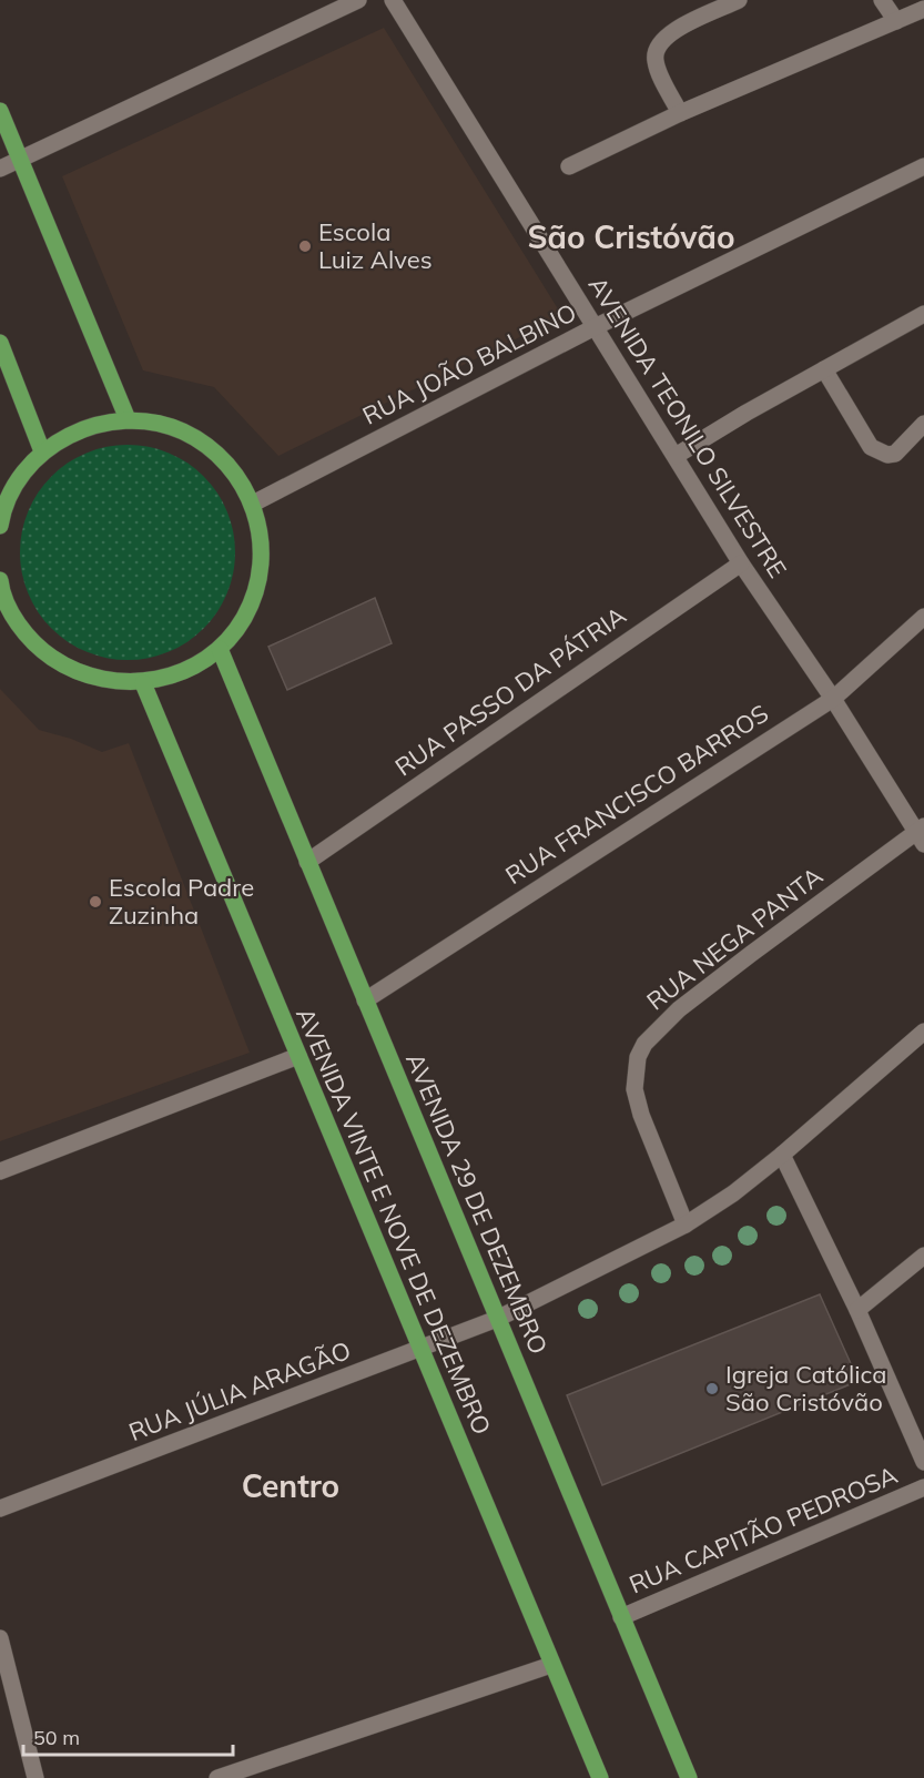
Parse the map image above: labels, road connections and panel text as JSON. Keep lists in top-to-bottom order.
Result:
{
  "streets": {
    "main road": ["AVENIDA 29 DE DEZEMBRO", "AVENIDA VINTE E NOVE DE DEZEMBRO"],
    "street": [
      "RUA JOÃO BALBINO",
      "AVENIDA TEONILO SILVESTRE",
      "RUA PASSO DA PÁTRIA",
      "RUA FRANCISCO BARROS",
      "RUA NEGA PANTA",
      "RUA JÚLIA ARAGÃO",
      "RUA CAPITÃO PEDROSA"
    ]
  },
  "crossings": [
    ["RUA JOÃO BALBINO", "AVENIDA TEONILO SILVESTRE"],
    ["AVENIDA TEONILO SILVESTRE", "RUA PASSO DA PÁTRIA"],
    ["AVENIDA TEONILO SILVESTRE", "RUA FRANCISCO BARROS"],
    ["AVENIDA TEONILO SILVESTRE", "RUA NEGA PANTA"],
    ["RUA PASSO DA PÁTRIA", "AVENIDA 29 DE DEZEMBRO"],
    ["RUA FRANCISCO BARROS", "AVENIDA 29 DE DEZEMBRO"],
    ["RUA NEGA PANTA", "RUA JÚLIA ARAGÃO"],
    ["AVENIDA 29 DE DEZEMBRO", "RUA JÚLIA ARAGÃO"],
    ["AVENIDA 29 DE DEZEMBRO", "RUA CAPITÃO PEDROSA"],
    ["AVENIDA VINTE E NOVE DE DEZEMBRO", "RUA JÚLIA ARAGÃO"]
  ],
  "districts": ["São Cristóvão", "Centro"],
  "places": ["Escola Luiz Alves", "Escola Padre Zuzinha", "Igreja Católica São Cristóvão"],
  "scale_bar": "50 m"
}
